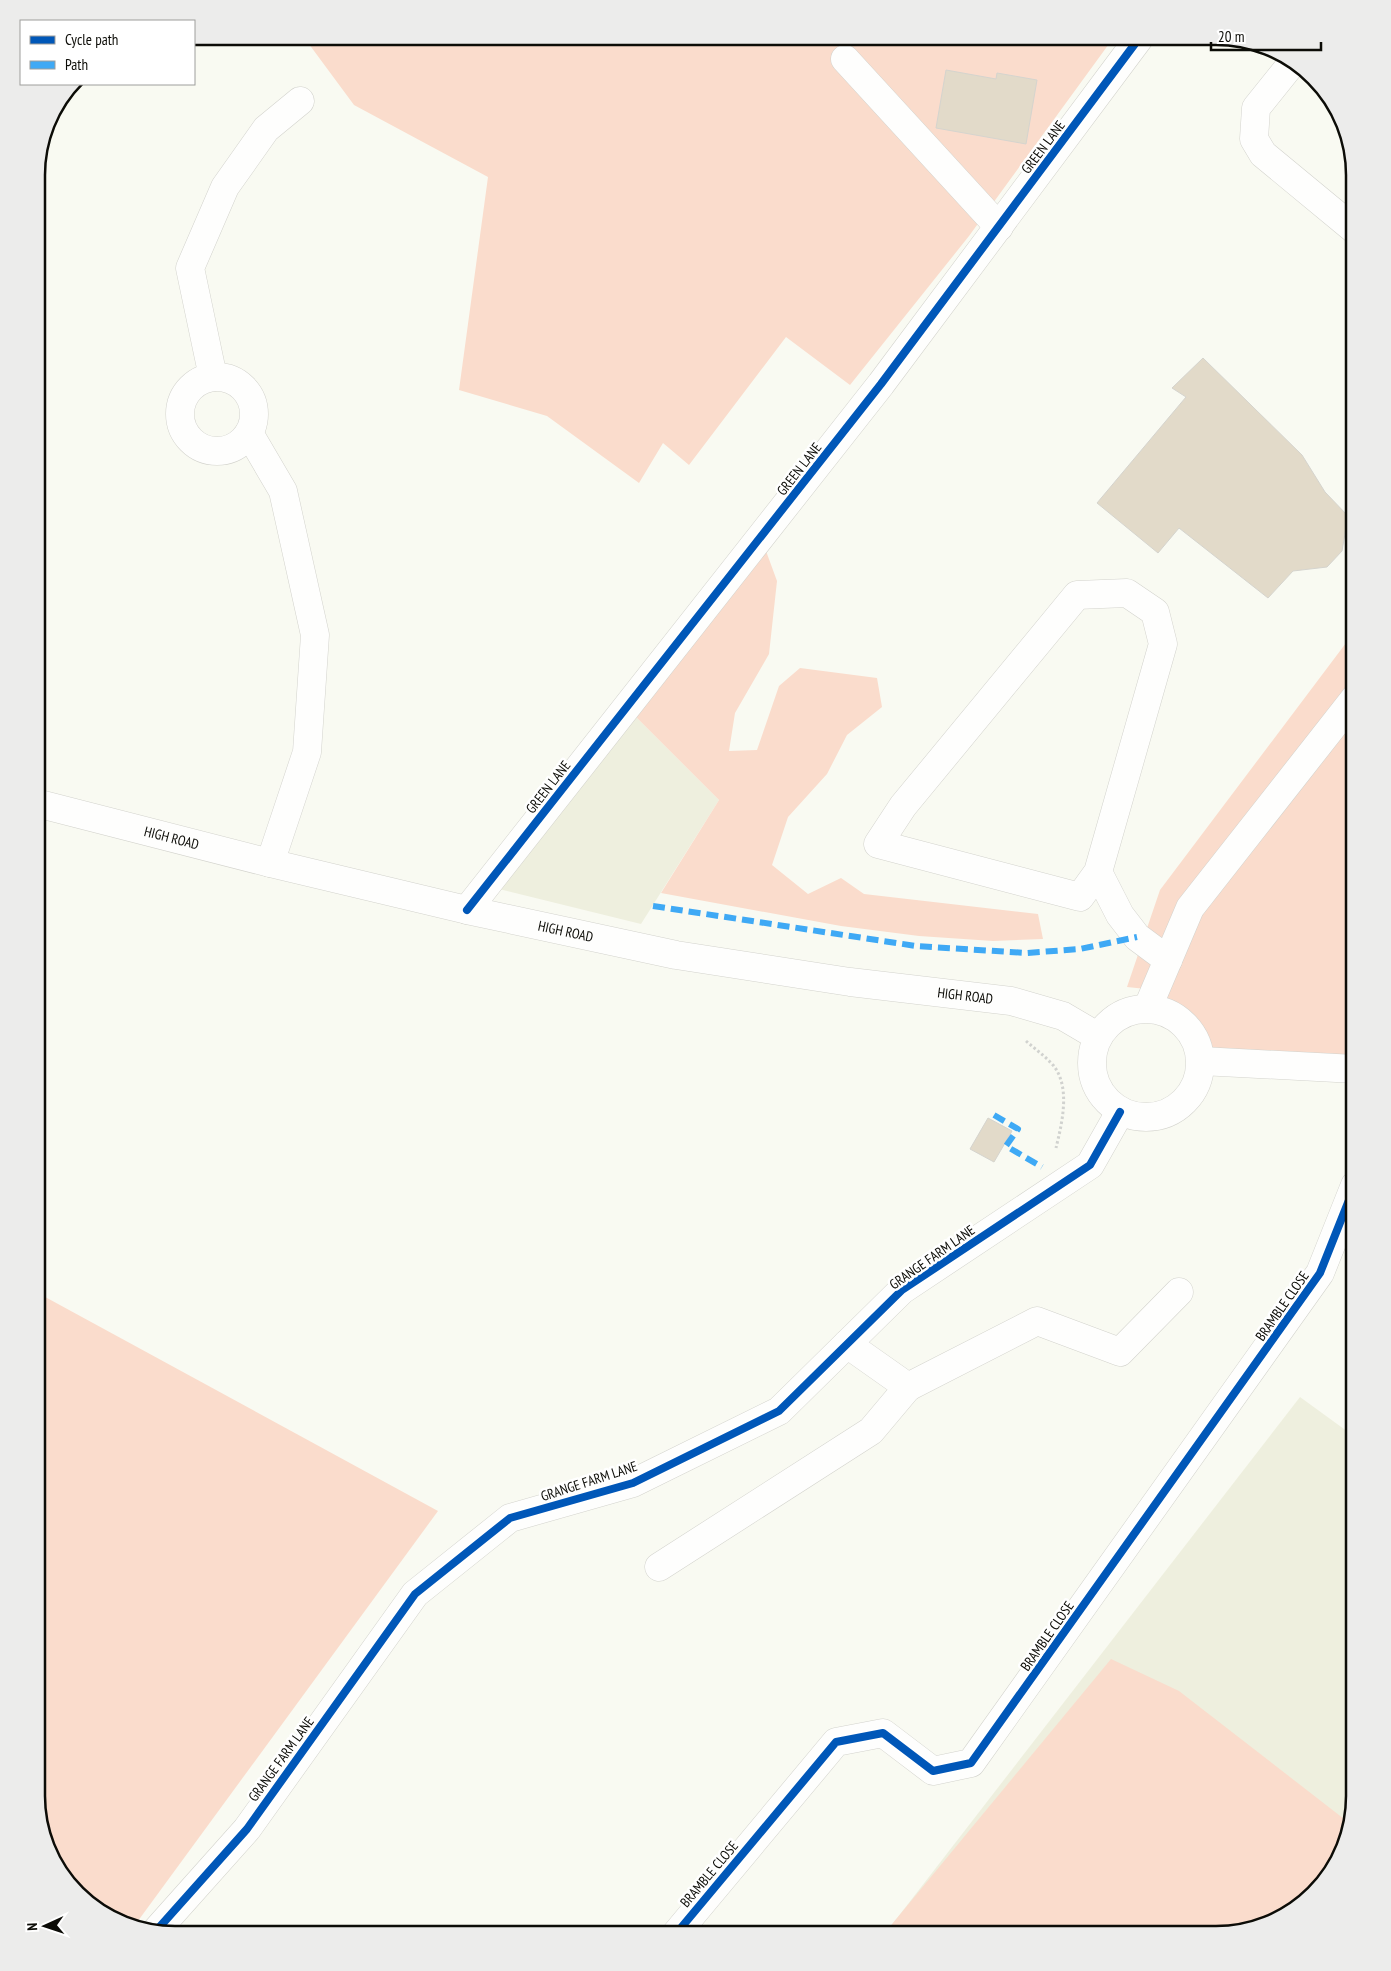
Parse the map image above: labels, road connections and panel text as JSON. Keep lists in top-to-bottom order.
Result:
{
  "streets": {
    "street": [
      "GREEN LANE",
      "HIGH ROAD",
      "GRANGE FARM LANE",
      "BRAMBLE CLOSE"
    ]
  },
  "crossings": [
    ["GREEN LANE", "HIGH ROAD"],
    ["HIGH ROAD", "GRANGE FARM LANE"]
  ],
  "legend": ["Cycle path", "Path"],
  "scale_bar": "20 m",
  "north": "left"
}
